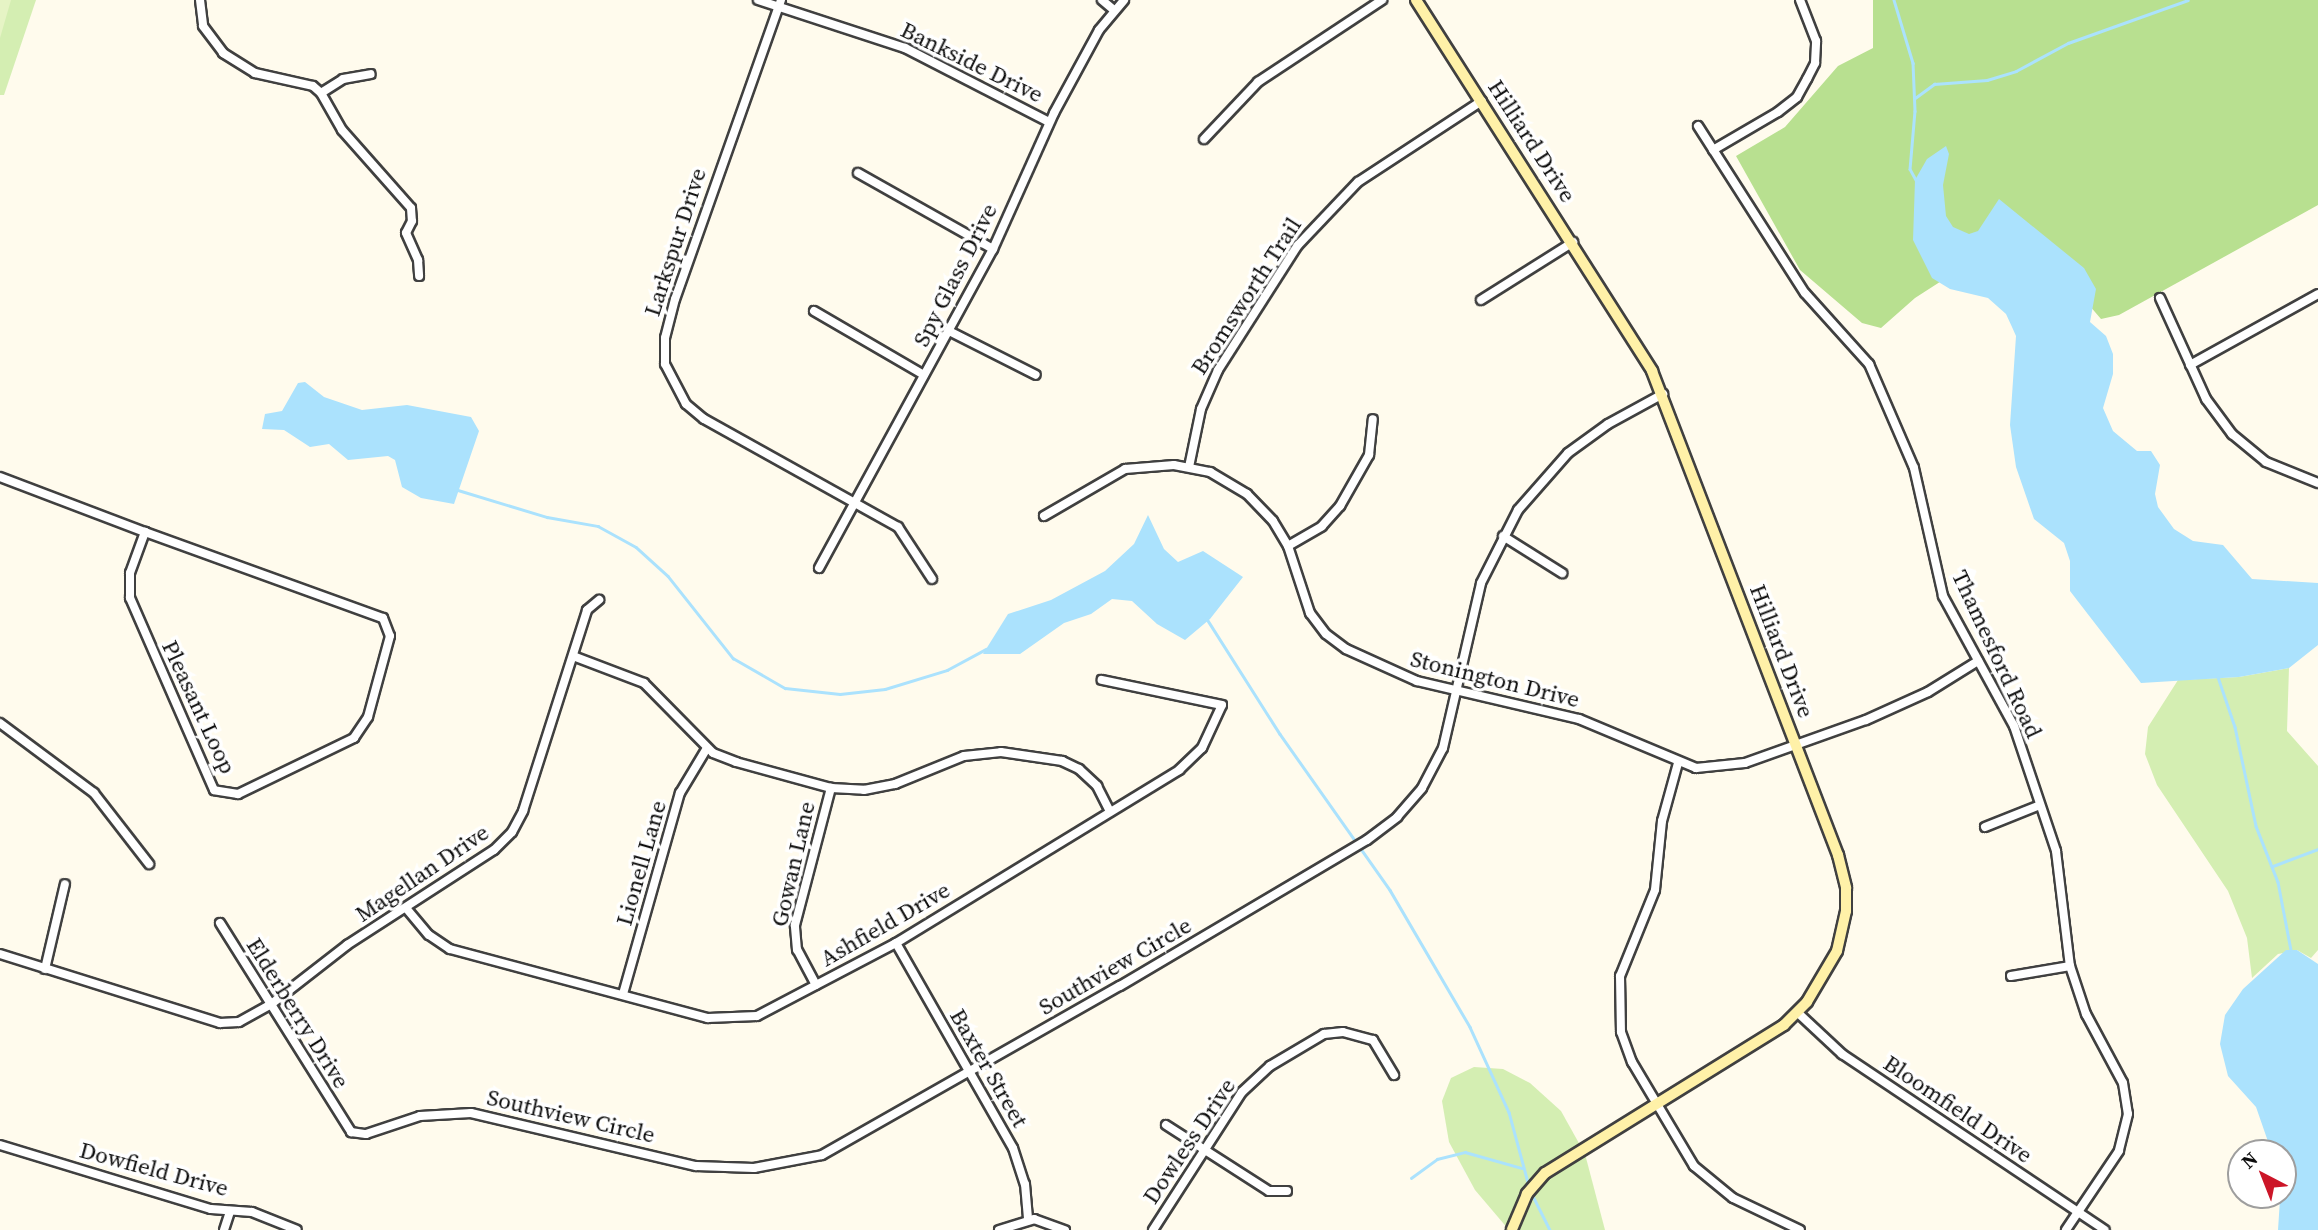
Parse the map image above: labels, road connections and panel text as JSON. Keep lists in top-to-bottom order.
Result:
{
  "streets": {
    "street": [
      "Bankside Drive",
      "Hilliard Drive",
      "Larkspur Drive",
      "Spy Glass Drive",
      "Bromsworth Trail",
      "Thamesford Road",
      "Stonington Drive",
      "Pleasant Loop",
      "Lionell Lane",
      "Gowan Lane",
      "Magellan Drive",
      "Ashfield Drive",
      "Southview Circle",
      "Elderberry Drive",
      "Baxter Street",
      "Bloomfield Drive",
      "Dowless Drive",
      "Dowfield Drive"
    ]
  },
  "crossings": [
    ["Bankside Drive", "Larkspur Drive"],
    ["Bankside Drive", "Spy Glass Drive"],
    ["Hilliard Drive", "Bromsworth Trail"],
    ["Hilliard Drive", "Stonington Drive"],
    ["Hilliard Drive", "Southview Circle"],
    ["Hilliard Drive", "Bloomfield Drive"],
    ["Larkspur Drive", "Spy Glass Drive"],
    ["Bromsworth Trail", "Stonington Drive"],
    ["Thamesford Road", "Stonington Drive"],
    ["Thamesford Road", "Bloomfield Drive"],
    ["Stonington Drive", "Southview Circle"],
    ["Lionell Lane", "Ashfield Drive"],
    ["Gowan Lane", "Ashfield Drive"],
    ["Magellan Drive", "Ashfield Drive"],
    ["Magellan Drive", "Elderberry Drive"],
    ["Ashfield Drive", "Baxter Street"],
    ["Southview Circle", "Elderberry Drive"],
    ["Southview Circle", "Baxter Street"]
  ],
  "north": "top left"
}
